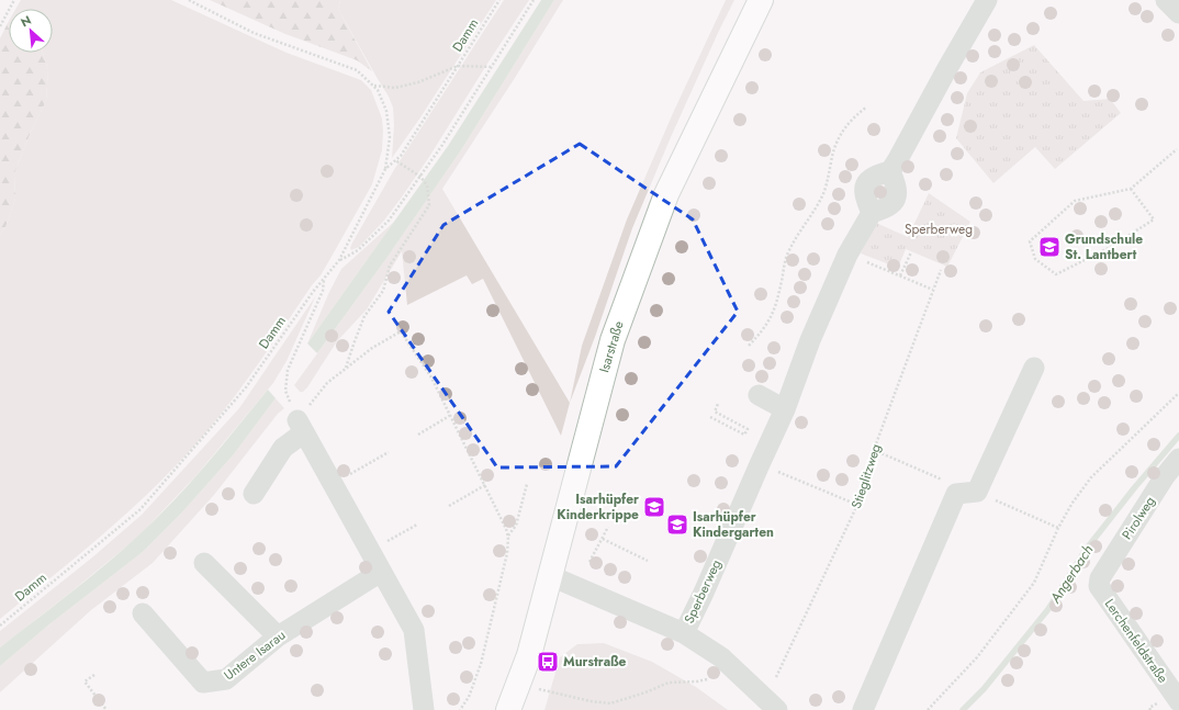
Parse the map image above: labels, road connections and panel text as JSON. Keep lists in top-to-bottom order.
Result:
{
  "streets": {
    "main road": ["Isarstraße"],
    "street": [
      "Pirolweg",
      "Sperberweg",
      "Lerchenfeldstraße",
      "Untere Isarau"
    ],
    "path": ["Damm", "Stieglitzweg"]
  },
  "crossings": [
    ["Pirolweg", "Lerchenfeldstraße"]
  ],
  "water": ["Angerbach"],
  "parks": ["Sperberweg"],
  "places": {
    "school or university": ["Grundschule St. Lantbert", "Isarhüpfer Kinderkrippe", "Isarhüpfer Kindergarten"],
    "bus stop": ["Murstraße"]
  },
  "north": "top left"
}
